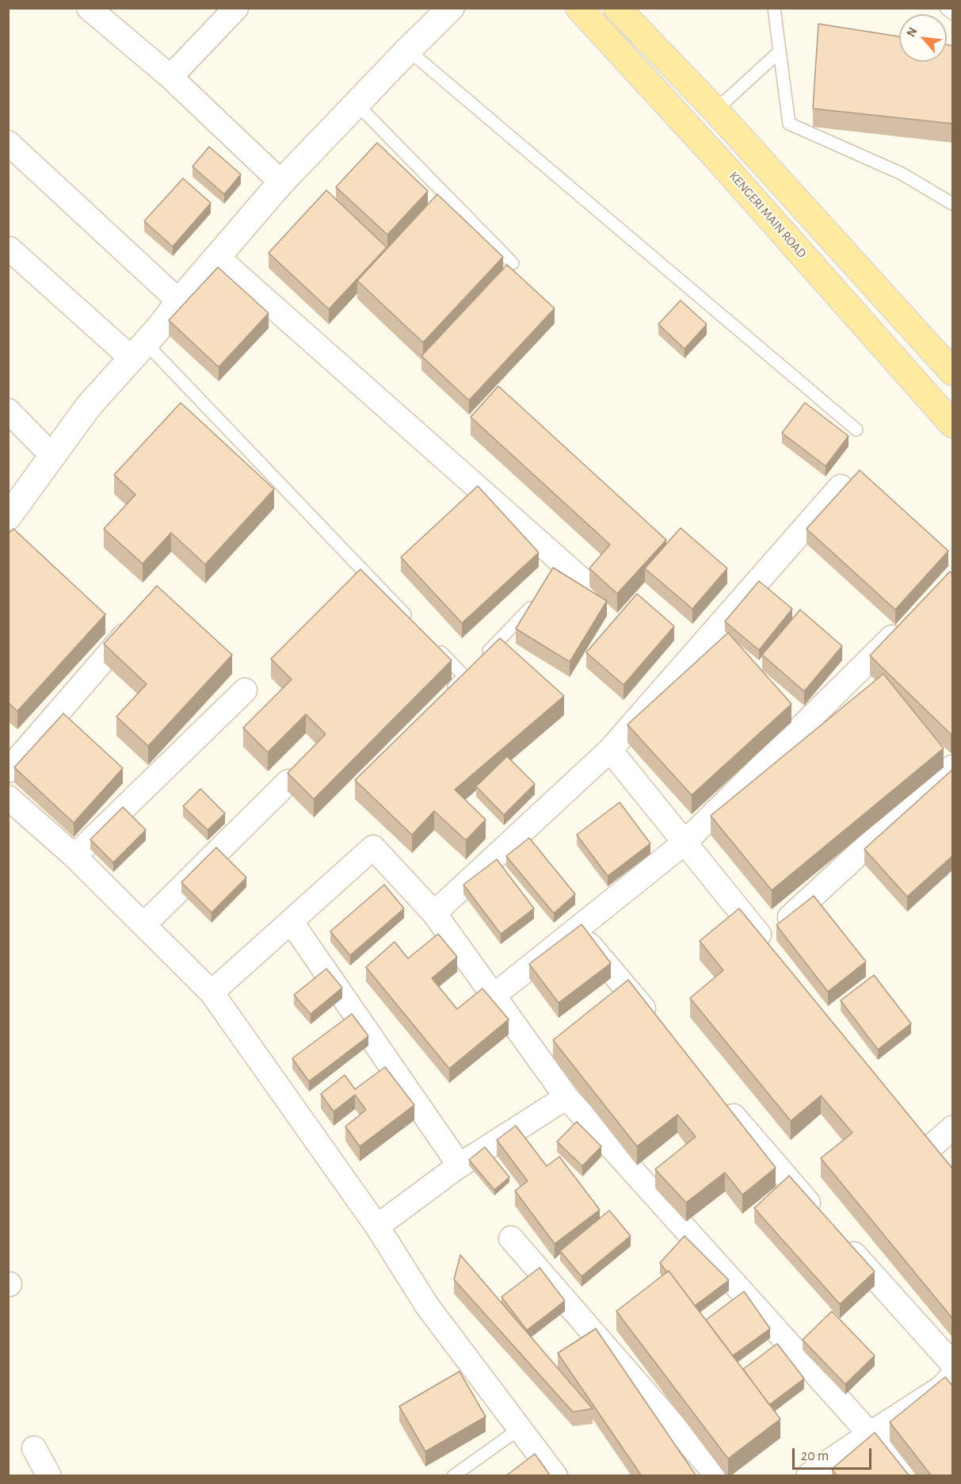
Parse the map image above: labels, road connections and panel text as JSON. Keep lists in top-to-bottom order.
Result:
{
  "streets": {
    "main road": ["KENGERI MAIN ROAD"]
  },
  "scale_bar": "20 m",
  "north": "top left"
}
